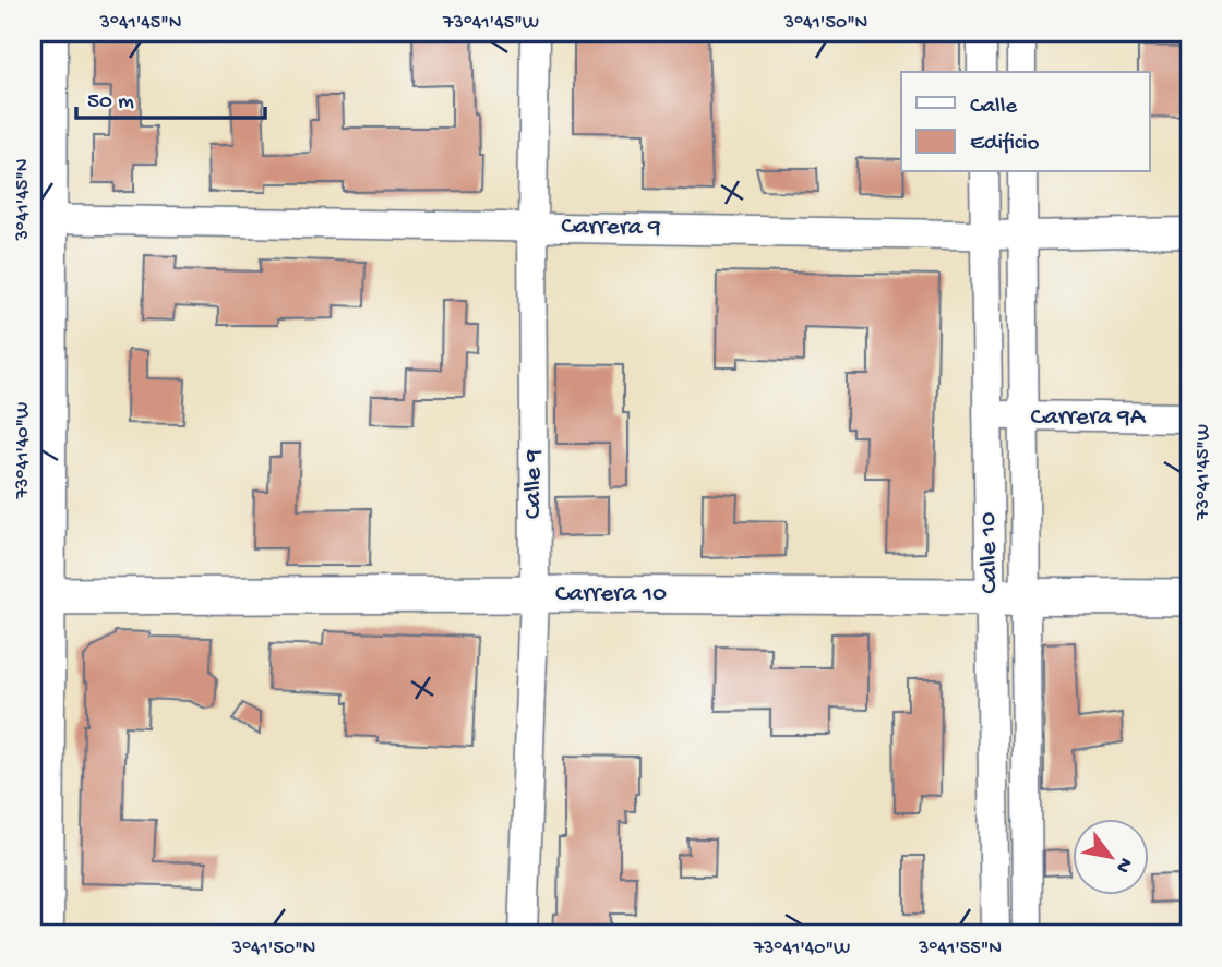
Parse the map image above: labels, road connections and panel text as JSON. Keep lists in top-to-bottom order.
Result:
{
  "streets": {
    "street": [
      "Carrera 9",
      "Carrera 9A",
      "Calle 9",
      "Calle 10",
      "Carrera 10"
    ]
  },
  "crossings": [
    ["Carrera 9", "Calle 9"],
    ["Carrera 9", "Calle 10"],
    ["Carrera 9A", "Calle 10"],
    ["Calle 9", "Carrera 10"],
    ["Calle 10", "Carrera 10"]
  ],
  "legend": ["Calle", "Edificio"],
  "scale_bar": "50 m",
  "north": "bottom right",
  "coordinates": [
    "3°41'45\"N",
    "73°41'45\"W",
    "3°41'50\"N",
    "73°41'40\"W",
    "3°41'55\"N"
  ]
}
